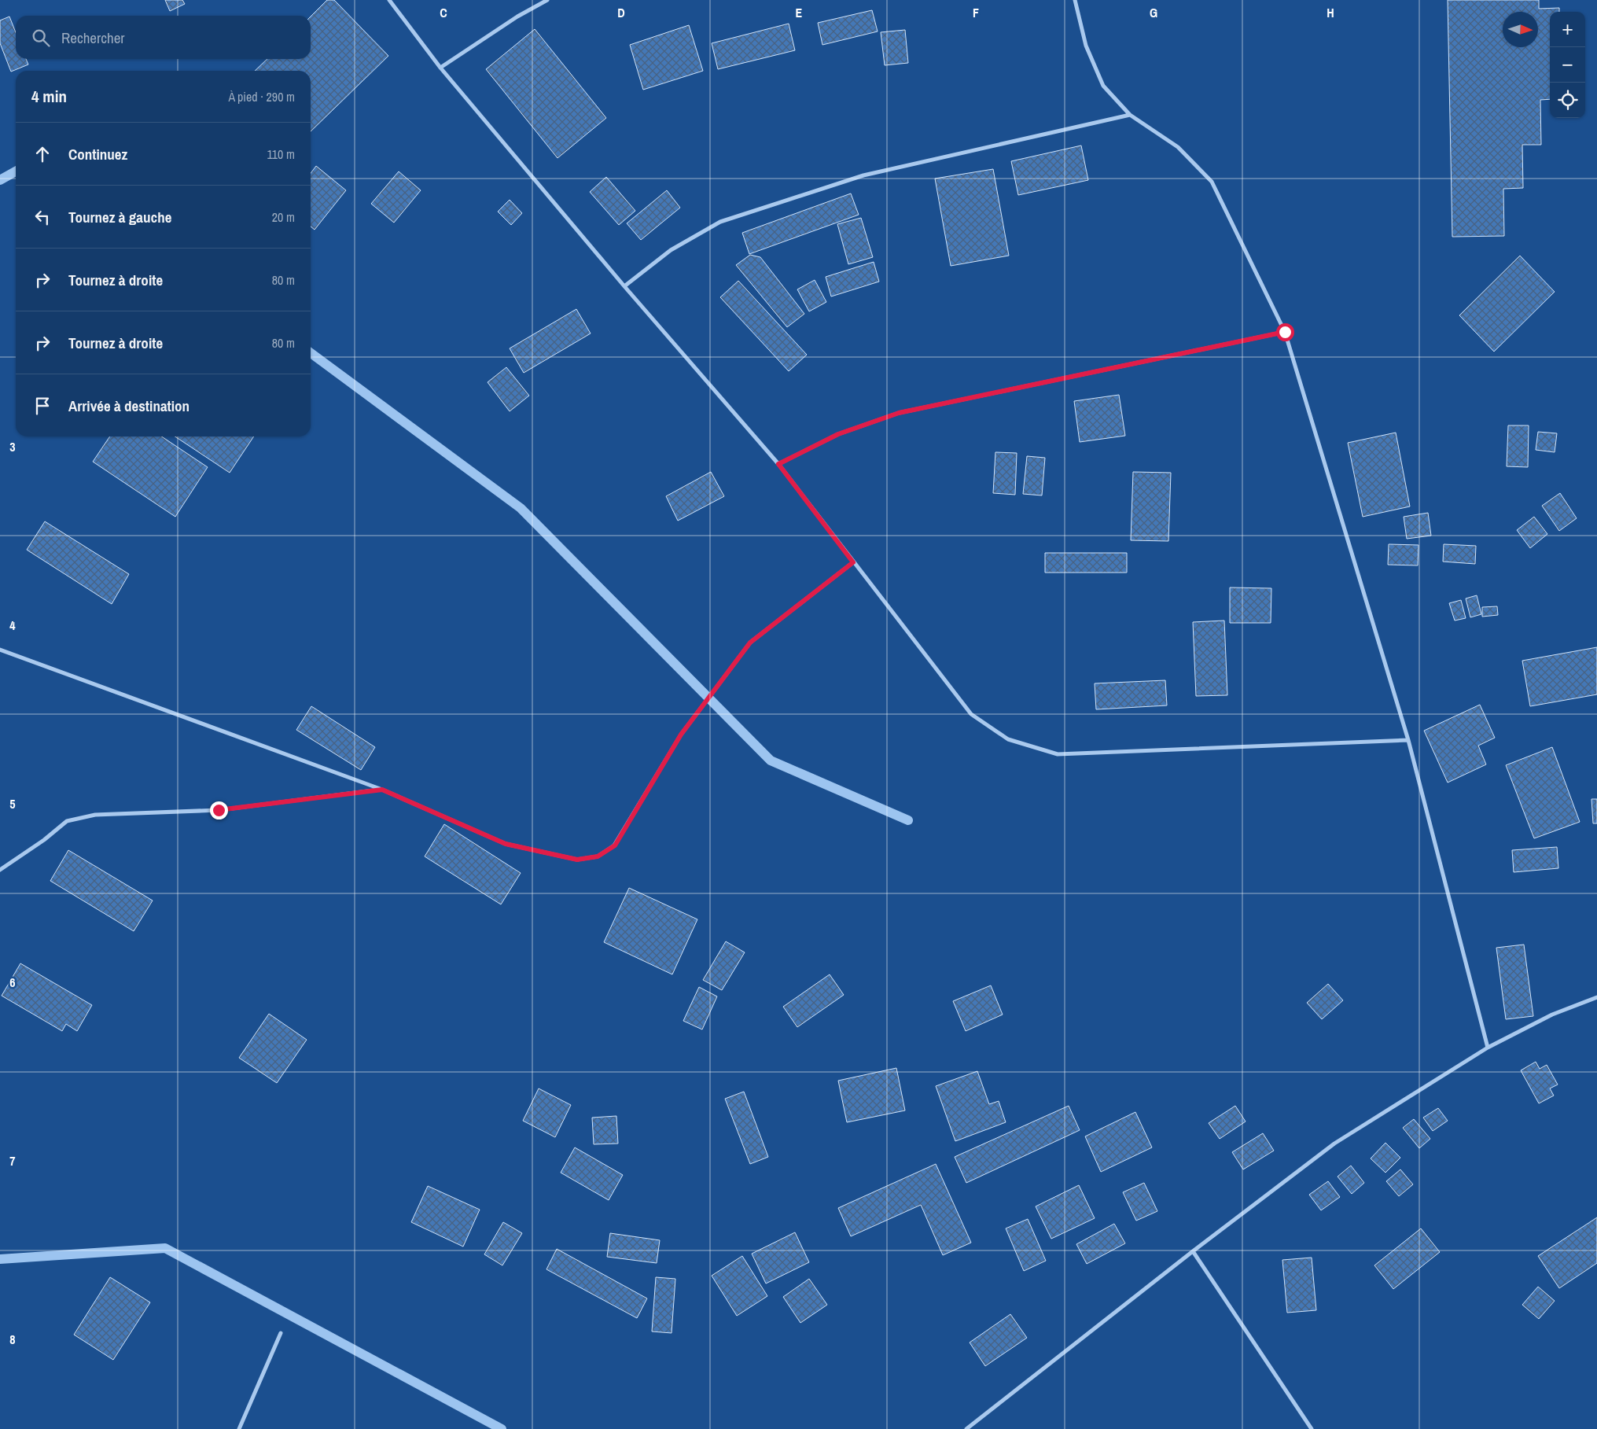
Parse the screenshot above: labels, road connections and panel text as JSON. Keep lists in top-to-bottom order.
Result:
{
  "north": "right",
  "page": {
    "map_buttons": ["+", "−"],
    "search": "Rechercher",
    "heading": ["4 min", "À pied · 290 m"],
    "list": [
      ["Continuez", "110 m"],
      ["Tournez à gauche", "20 m"],
      ["Tournez à droite", "80 m"],
      ["Tournez à droite", "80 m"],
      "Arrivée à destination"
    ]
  },
  "grid": {
    "columns": [
      "C",
      "D",
      "E",
      "F",
      "G",
      "H"
    ],
    "rows": [
      "3",
      "4",
      "5",
      "6",
      "7",
      "8"
    ]
  }
}
